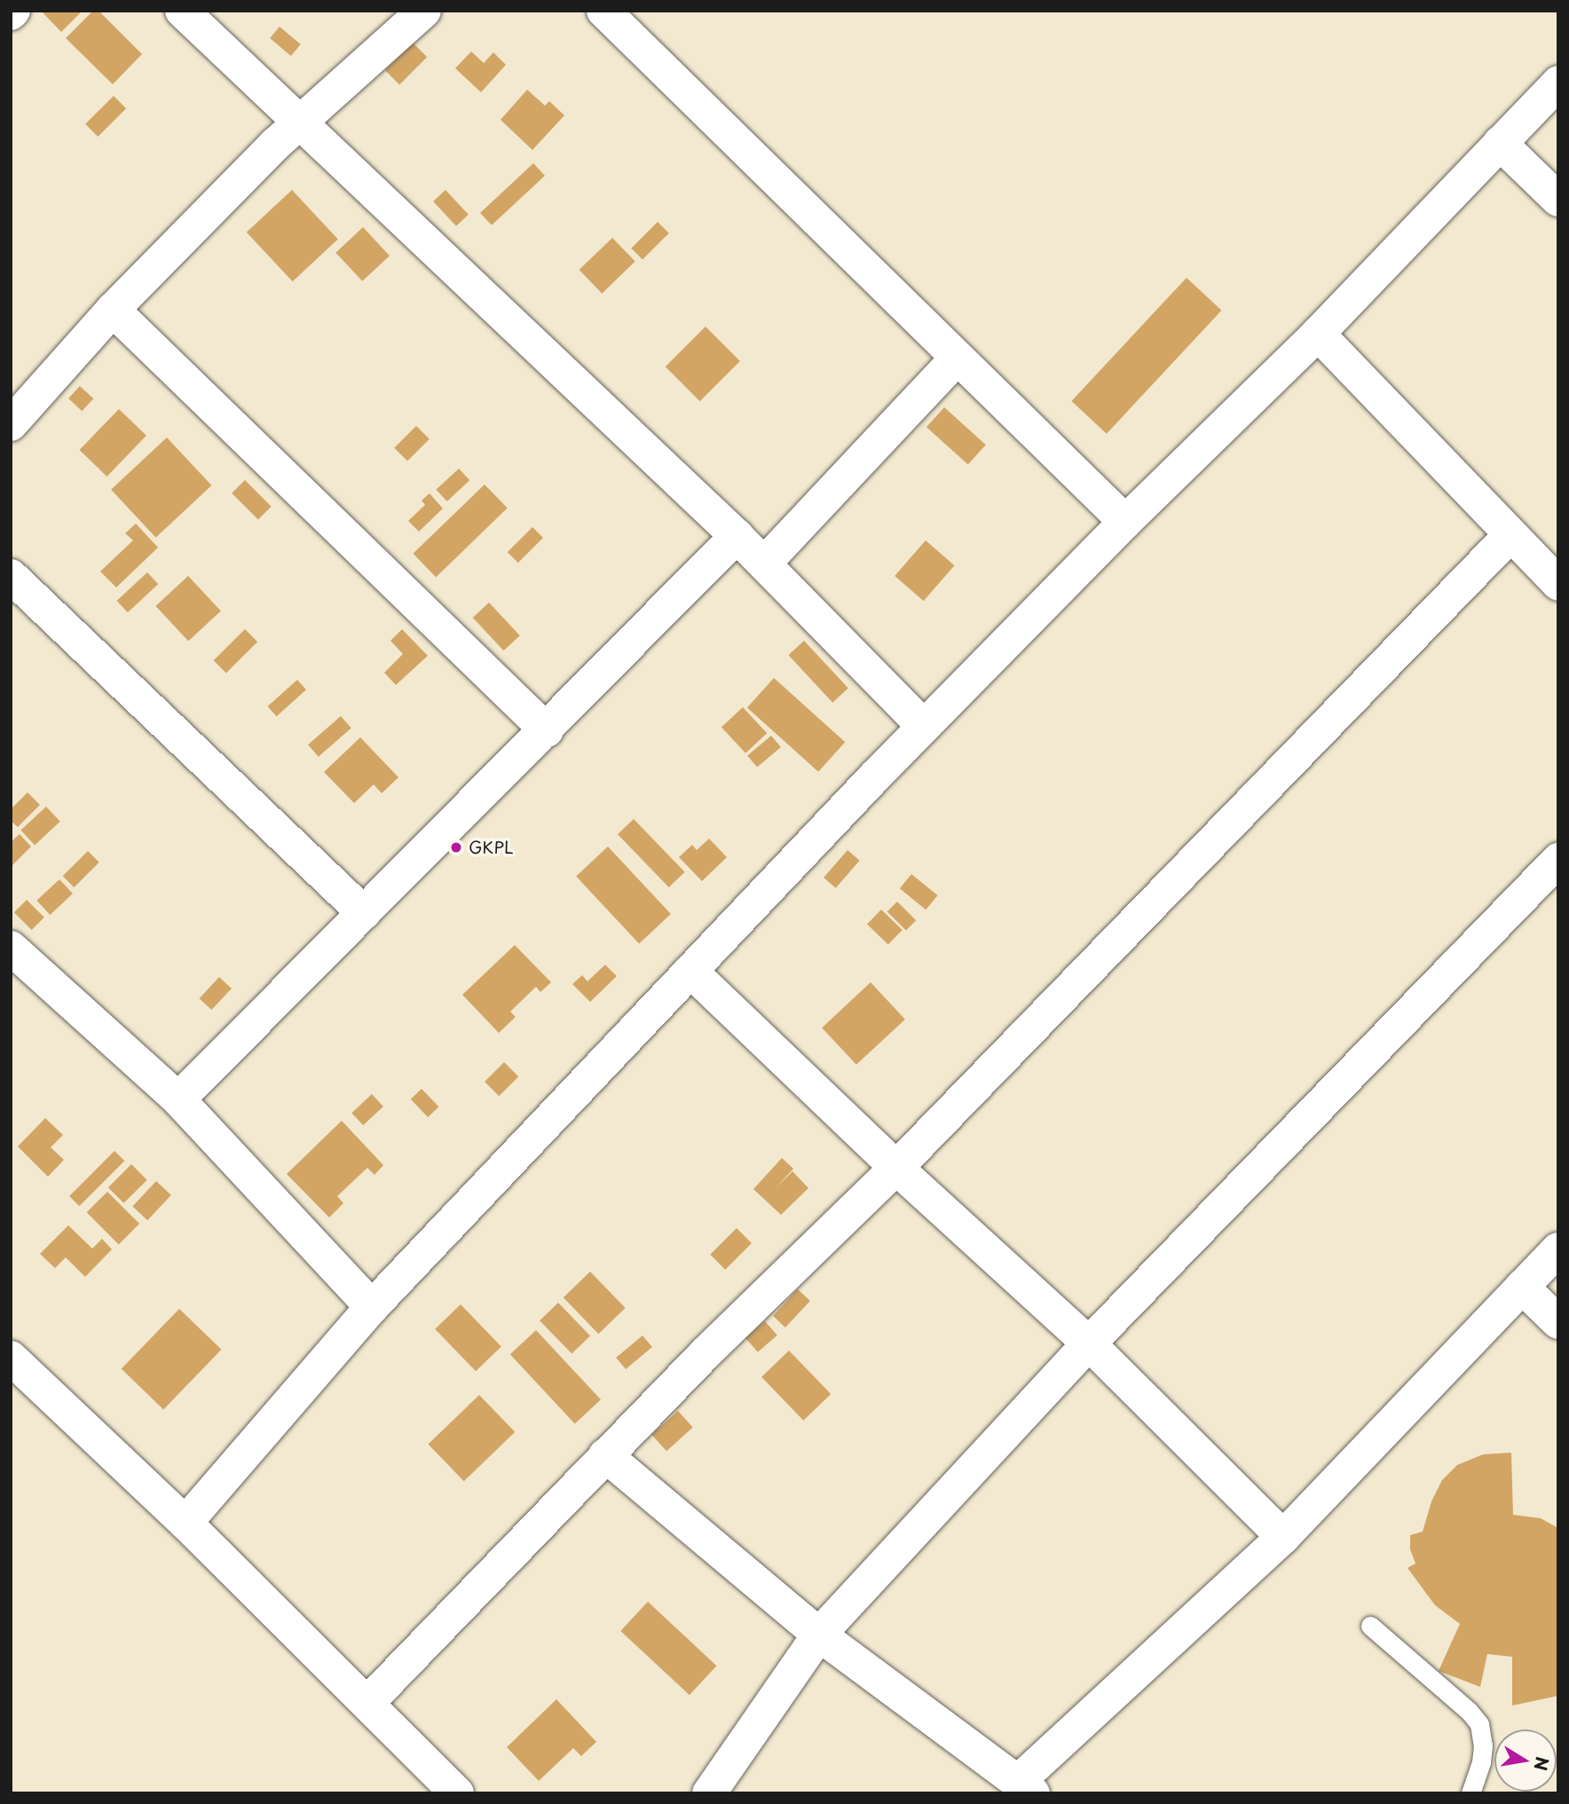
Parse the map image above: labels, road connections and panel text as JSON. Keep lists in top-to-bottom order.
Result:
{
  "places": ["GKPL"],
  "north": "right"
}
